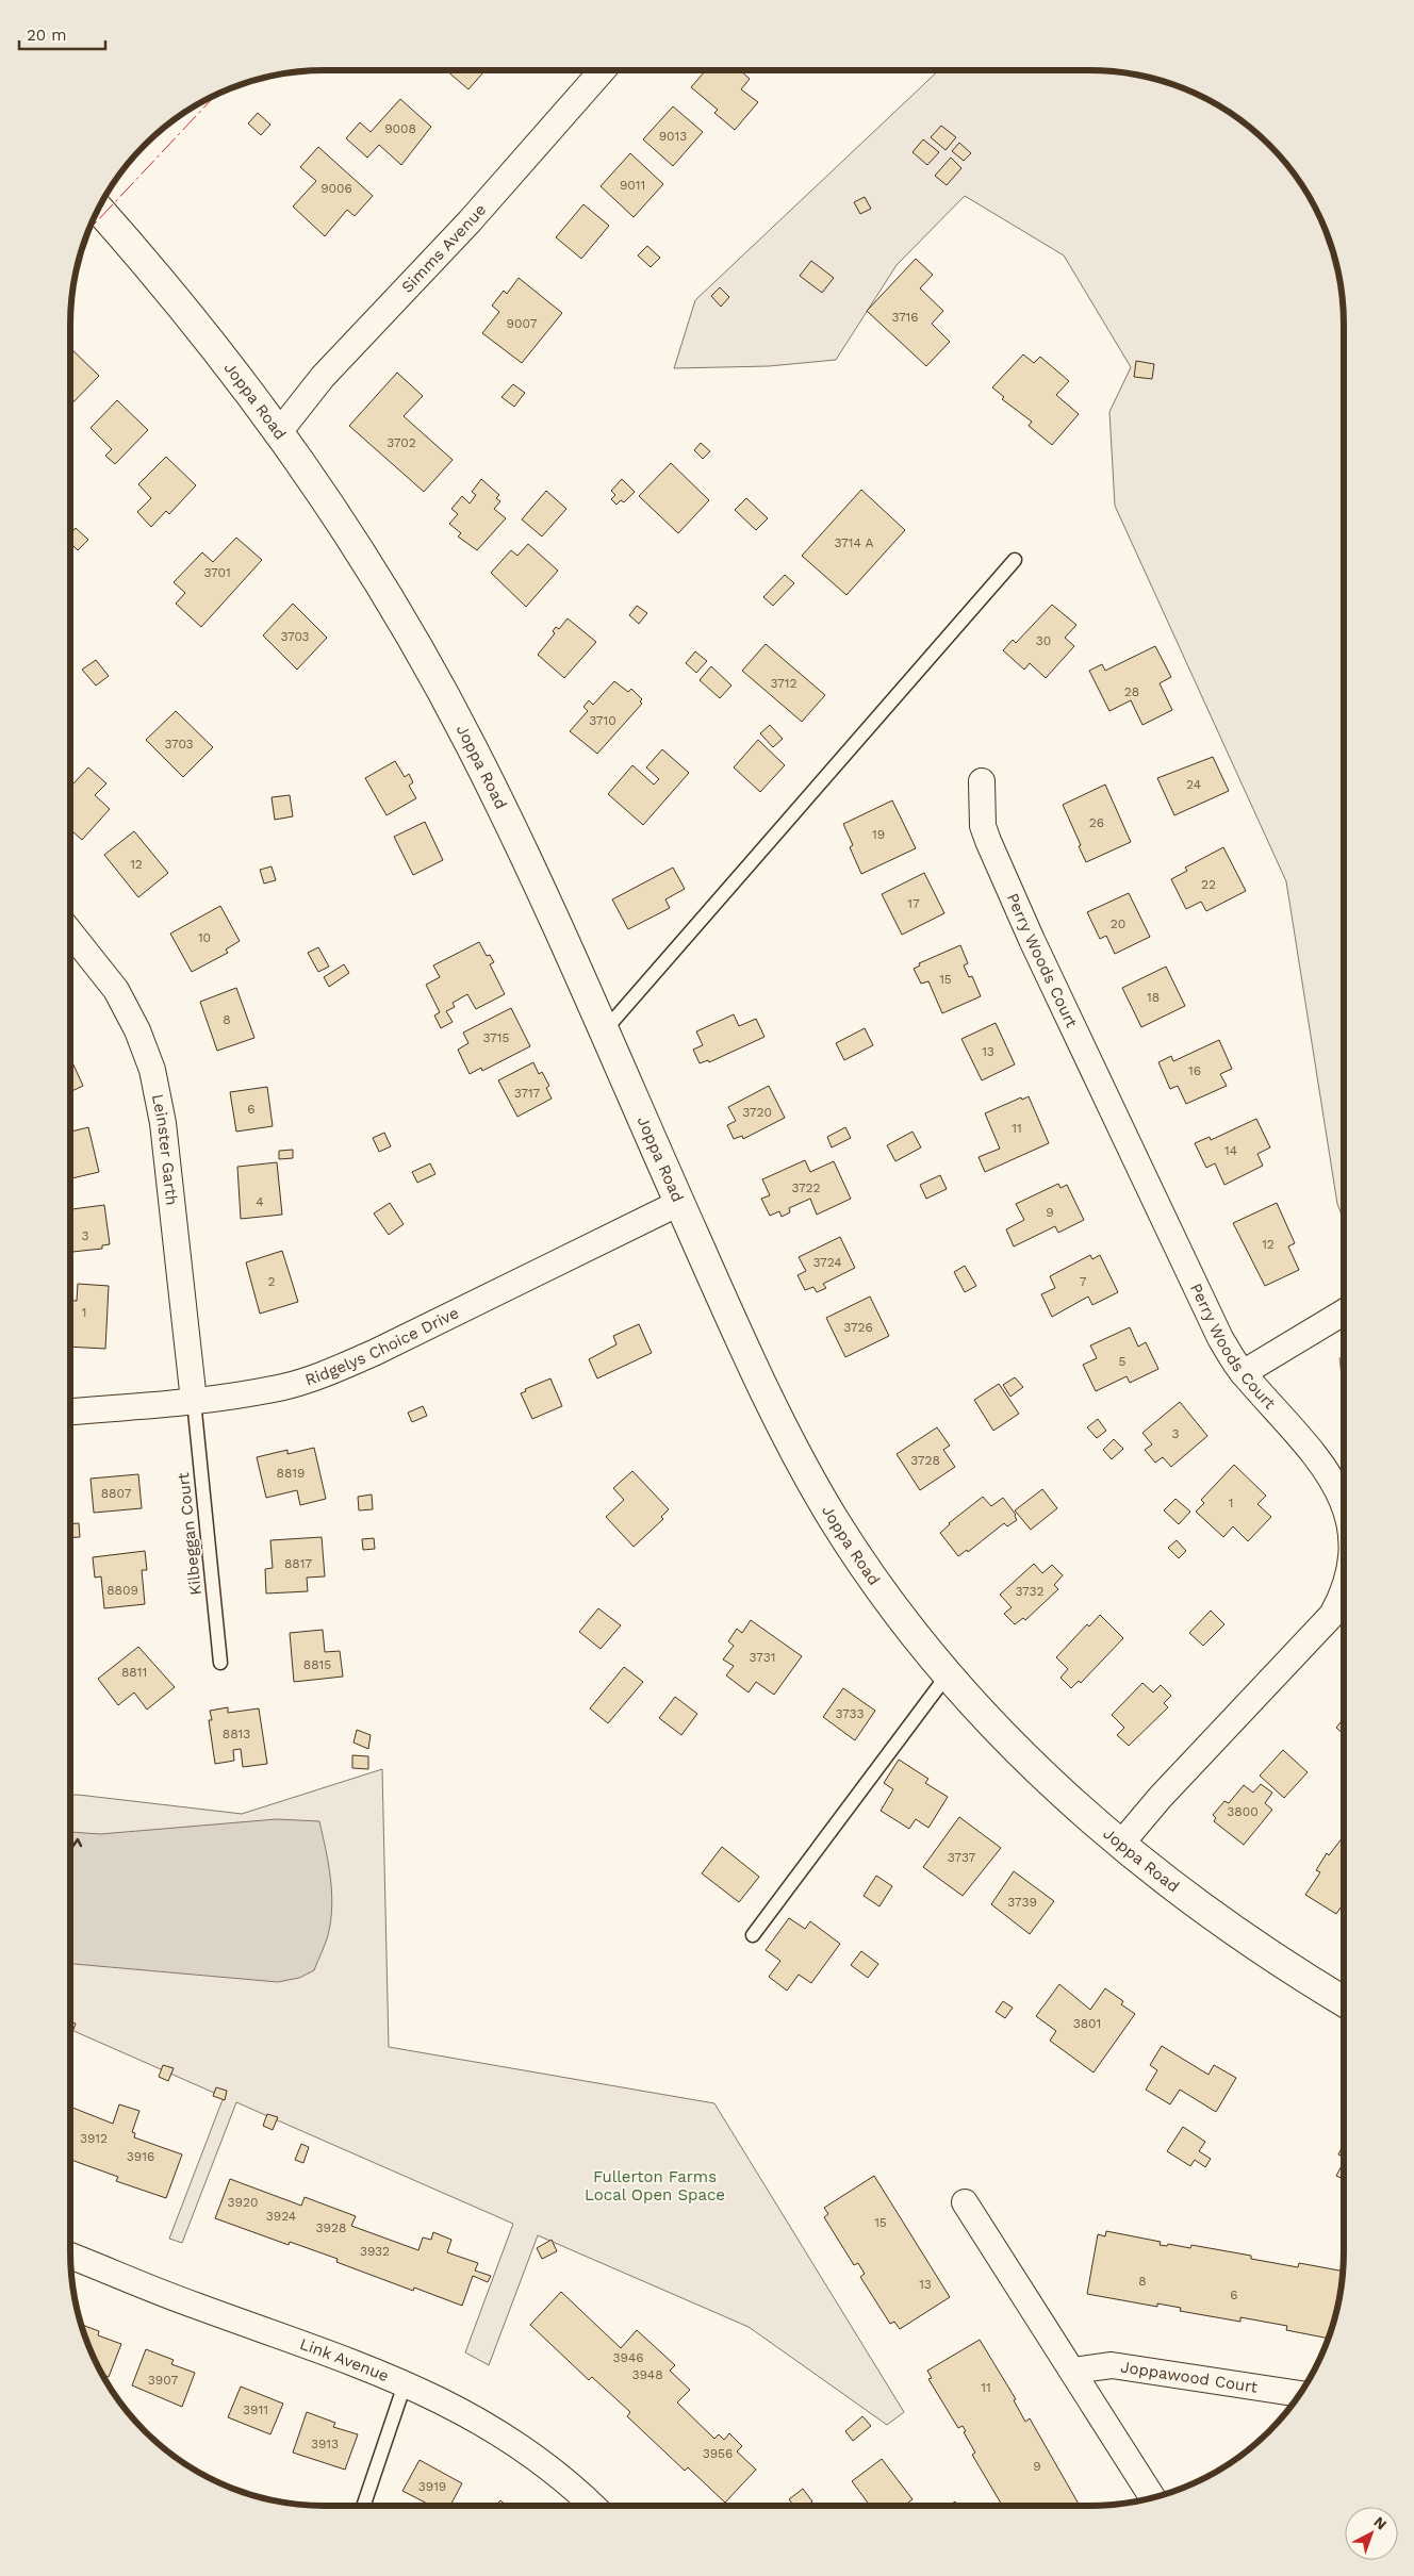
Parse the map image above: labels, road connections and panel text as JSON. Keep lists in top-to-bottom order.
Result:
{
  "streets": {
    "main road": ["Joppa Road"],
    "street": [
      "Simms Avenue",
      "Perry Woods Court",
      "Leinster Garth",
      "Ridgelys Choice Drive",
      "Link Avenue",
      "Joppawood Court"
    ],
    "lane": ["Kilbeggan Court"]
  },
  "crossings": [
    ["Simms Avenue", "Joppa Road"],
    ["Joppa Road", "Perry Woods Court"],
    ["Joppa Road", "Ridgelys Choice Drive"],
    ["Leinster Garth", "Ridgelys Choice Drive"],
    ["Leinster Garth", "Kilbeggan Court"],
    ["Ridgelys Choice Drive", "Kilbeggan Court"]
  ],
  "parks": ["Fullerton Farms Local Open Space"],
  "house_numbers": [
    "9008",
    "9013",
    "9011",
    "9006",
    "3716",
    "9007",
    "3702",
    "3714 A",
    "3701",
    "3703",
    "30",
    "3712",
    "28",
    "3710",
    "3703",
    "24",
    "26",
    "19",
    "12",
    "22",
    "17",
    "20",
    "10",
    "15",
    "18",
    "8",
    "3715",
    "13",
    "16",
    "3717",
    "6",
    "3720",
    "11",
    "14",
    "3722",
    "4",
    "9",
    "3",
    "12",
    "3724",
    "2",
    "7",
    "1",
    "3726",
    "5",
    "3",
    "3728",
    "8819",
    "8807",
    "1",
    "8817",
    "8809",
    "3732",
    "3731",
    "8815",
    "8811",
    "3733",
    "8813",
    "3800",
    "3737",
    "3739",
    "3801",
    "3912",
    "3916",
    "3920",
    "3924",
    "15",
    "3928",
    "3932",
    "8",
    "13",
    "6",
    "3946",
    "3948",
    "3907",
    "11",
    "3911",
    "3913",
    "3956",
    "9",
    "3919"
  ],
  "scale_bar": "20 m",
  "north": "top right"
}
